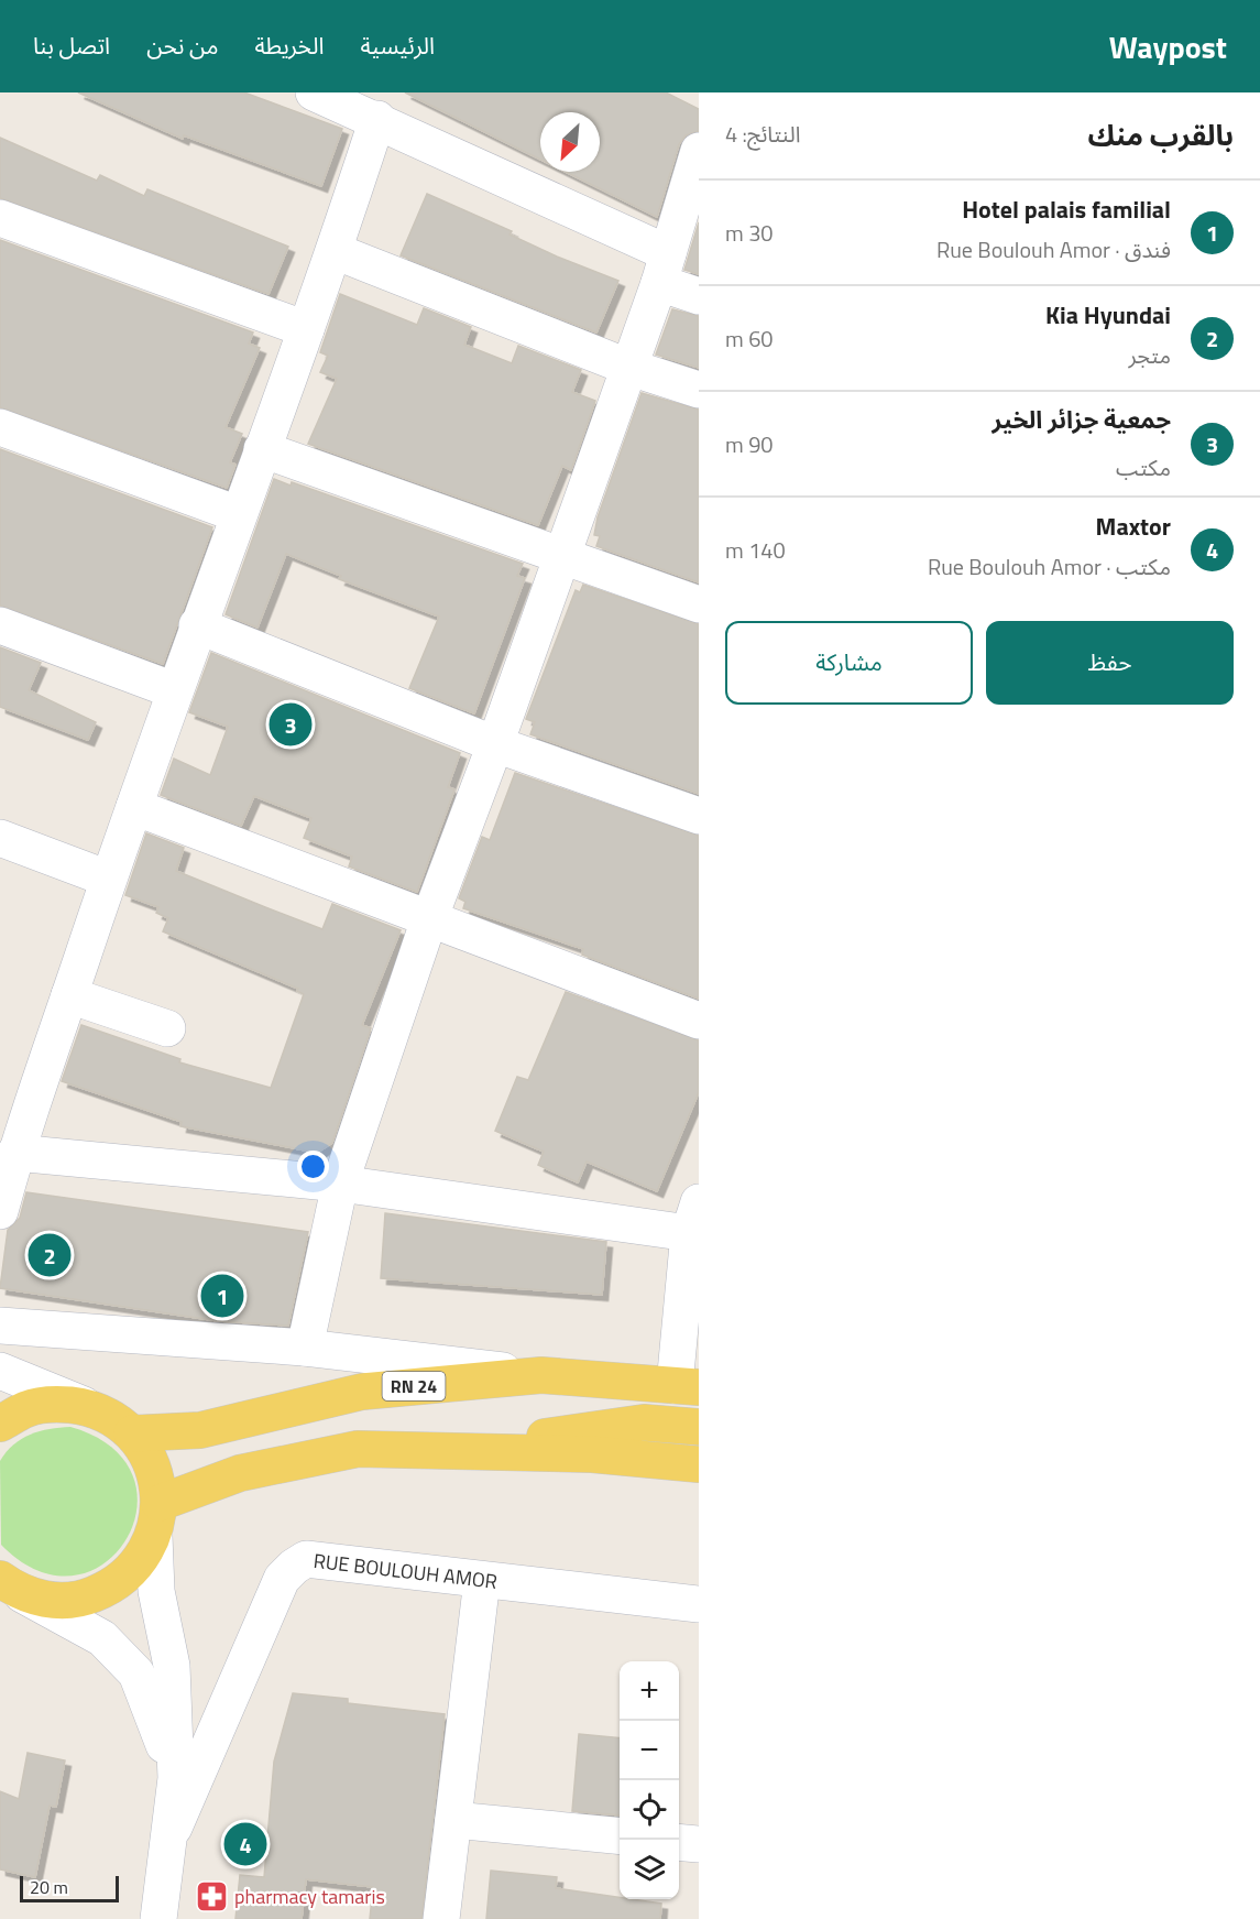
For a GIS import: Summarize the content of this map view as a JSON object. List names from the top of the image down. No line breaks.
{"streets":{"main road":["RN 24"],"street":["RUE BOULOUH AMOR"]},"places":{"pharmacy":["pharmacy tamaris"]},"scale_bar":"20 m","north":"bottom left","page":{"header":"Waypost","nav":["الرئيسية","الخريطة","من نحن","اتصل بنا"],"heading":["بالقرب منك","النتائج: 4"],"list":[{"mark":"1","name":"Hotel palais familial","note":"فندق · Rue Boulouh Amor","value":"30 m"},{"mark":"2","name":"Kia Hyundai","note":"متجر","value":"60 m"},{"mark":"3","name":"جمعية جزائر الخير","note":"مكتب","value":"90 m"},{"mark":"4","name":"Maxtor","note":"مكتب · Rue Boulouh Amor","value":"140 m"}],"buttons":["حفظ","مشاركة"],"pins":["3","2","1","4"],"map_buttons":["+","−"],"scale":"20 m"}}
